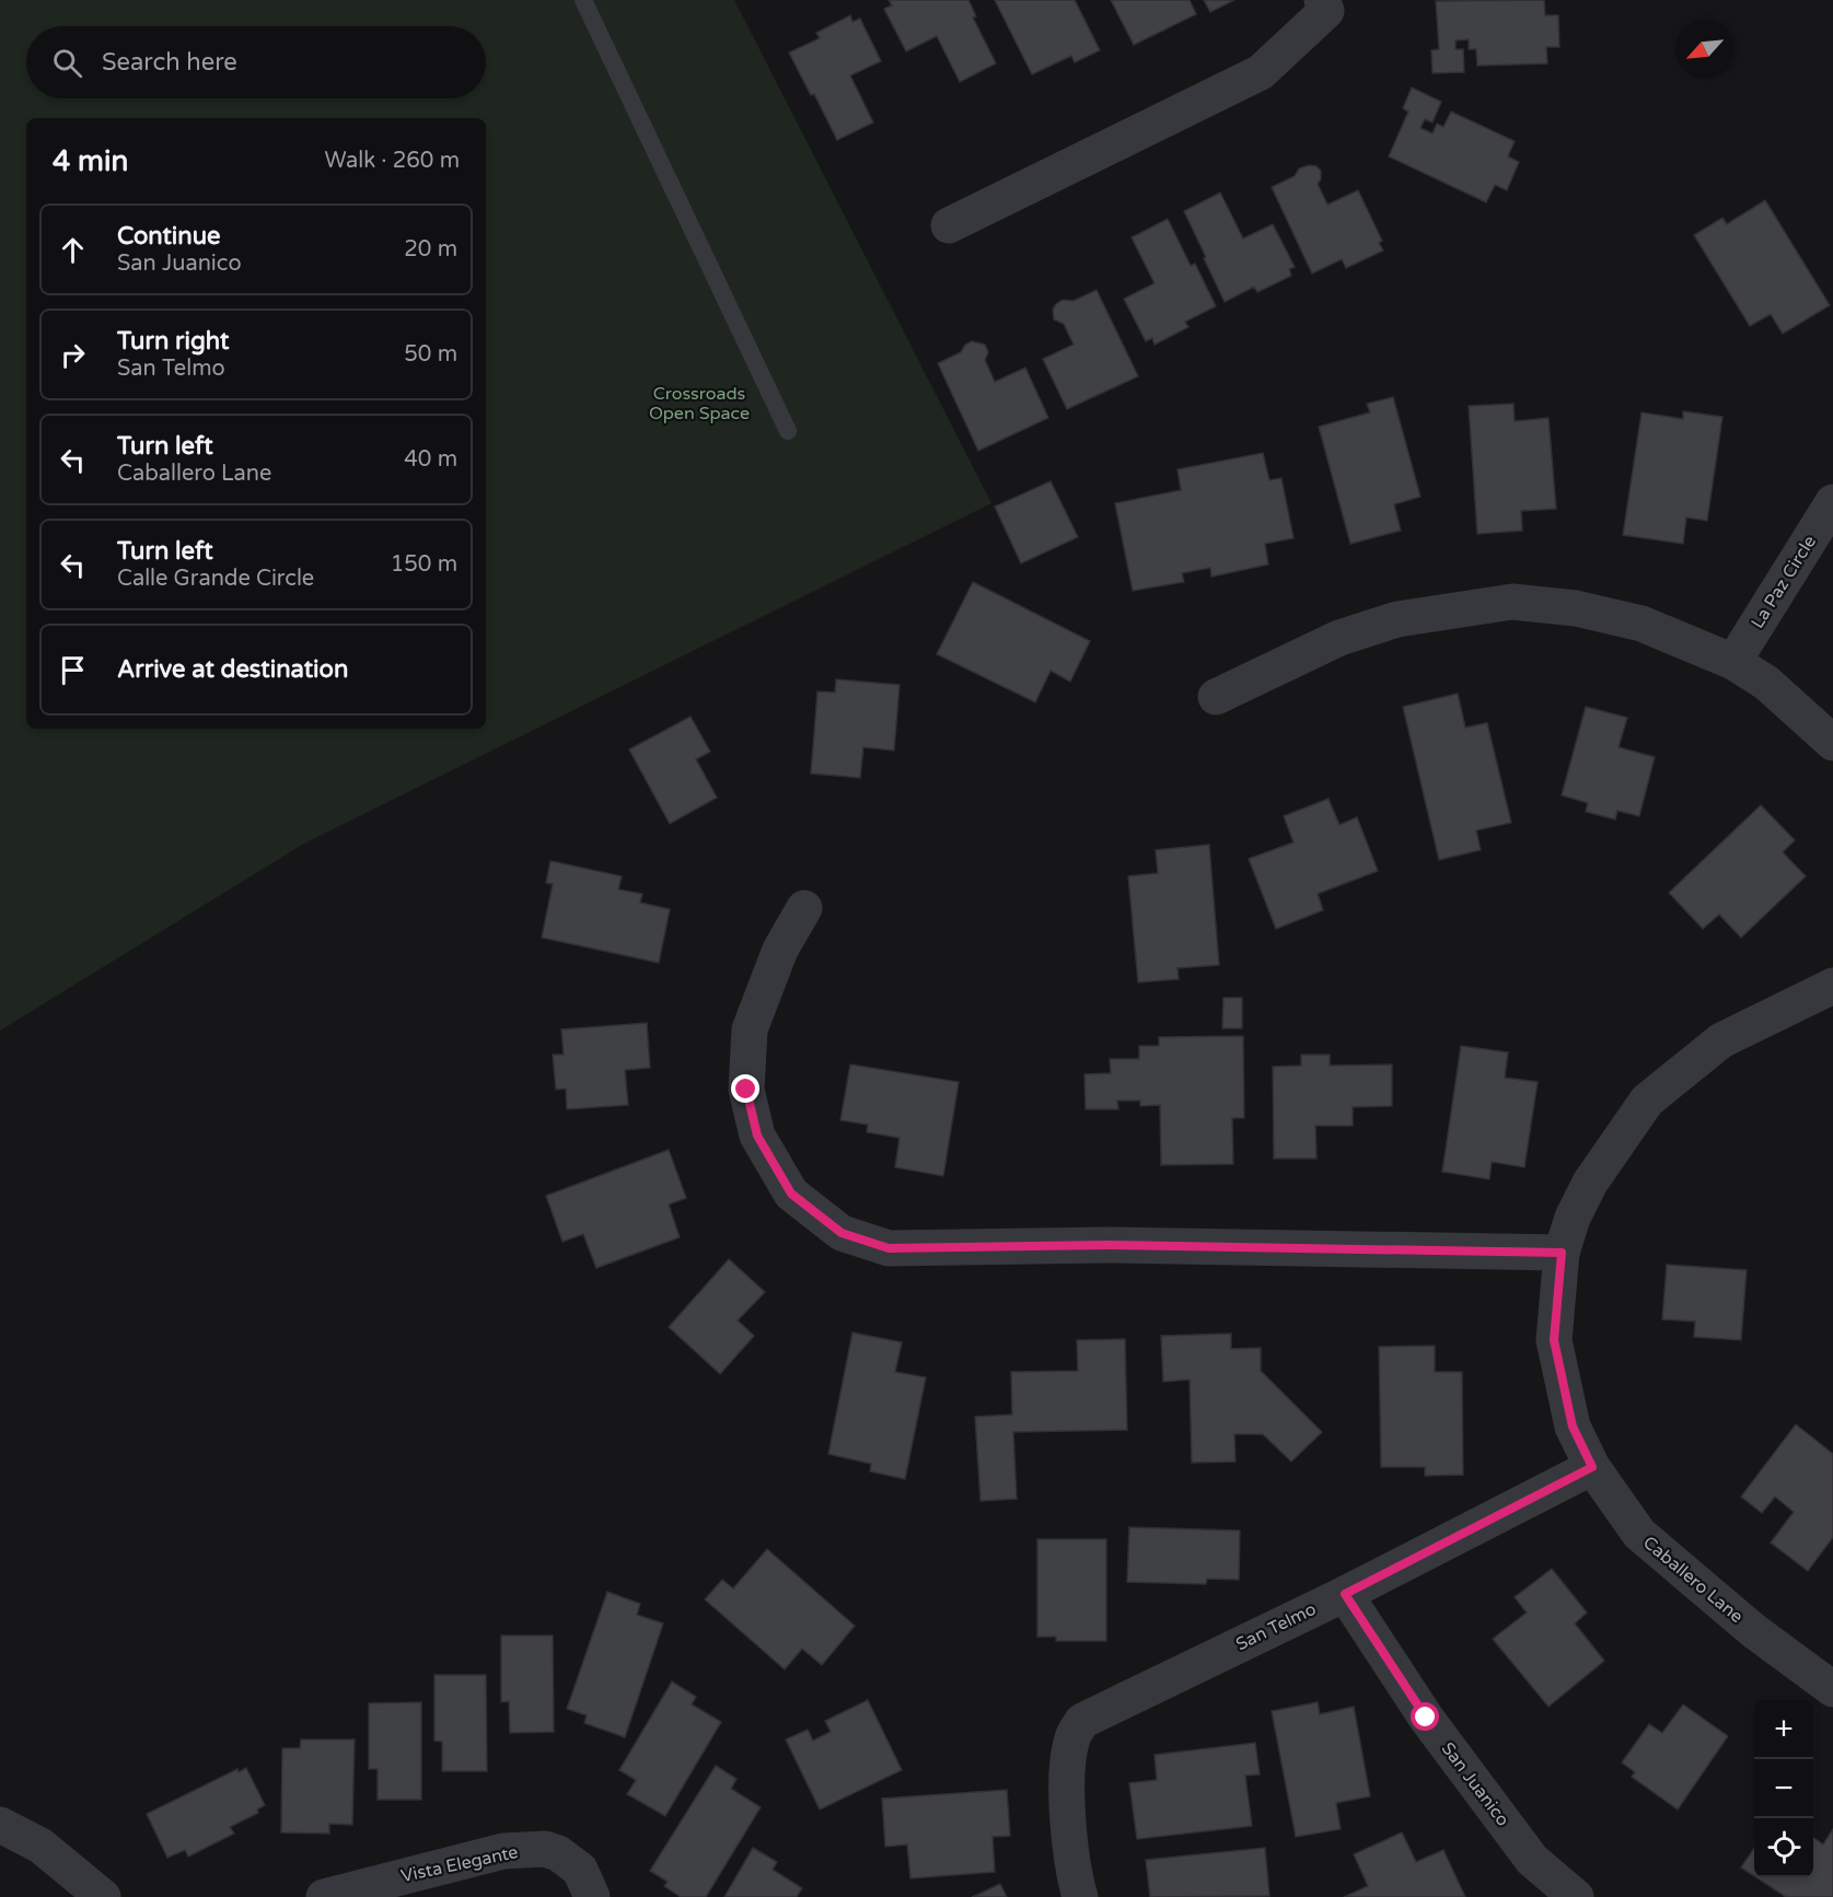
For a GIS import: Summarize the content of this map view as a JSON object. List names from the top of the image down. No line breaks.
{"streets":{"street":["La Paz Circle","Caballero Lane","San Telmo","San Juanico","Vista Elegante"]},"crossings":[["Caballero Lane","San Telmo"],["San Telmo","San Juanico"]],"parks":["Crossroads Open Space"],"north":"bottom left","page":{"search":"Search here","heading":["4 min","Walk · 260 m"],"list":[["Continue","San Juanico","20 m"],["Turn right","San Telmo","50 m"],["Turn left","Caballero Lane","40 m"],["Turn left","Calle Grande Circle","150 m"],"Arrive at destination"],"map_buttons":["+","−"]}}
